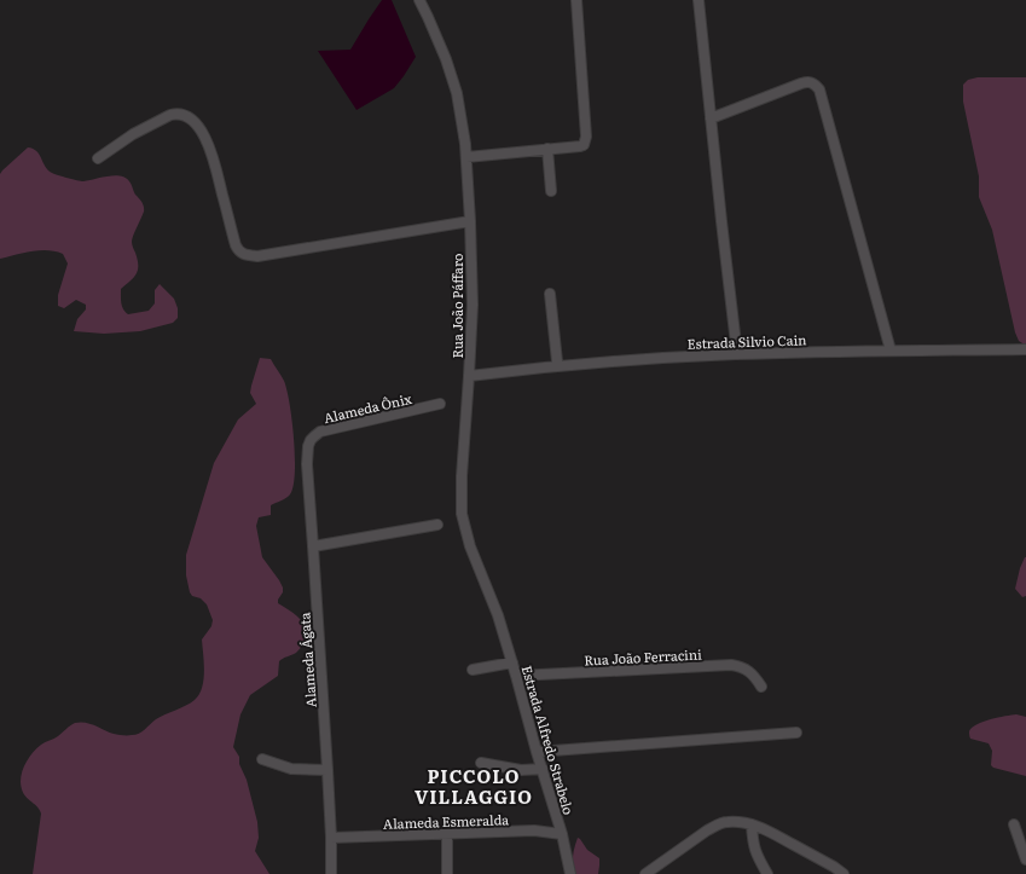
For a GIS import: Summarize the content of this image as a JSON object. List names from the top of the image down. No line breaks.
{"streets":{"street":["Rua João Páffaro","Estrada Silvio Cain","Alameda Ônix","Rua João Ferracini","Alameda Ágata","Estrada Alfredo Strabelo","Alameda Esmeralda"]},"crossings":[["Rua João Páffaro","Estrada Silvio Cain"],["Rua João Páffaro","Estrada Alfredo Strabelo"],["Alameda Ônix","Alameda Ágata"],["Rua João Ferracini","Estrada Alfredo Strabelo"],["Alameda Ágata","Alameda Esmeralda"],["Estrada Alfredo Strabelo","Alameda Esmeralda"]],"districts":["PICCOLO VILLAGGIO"]}
